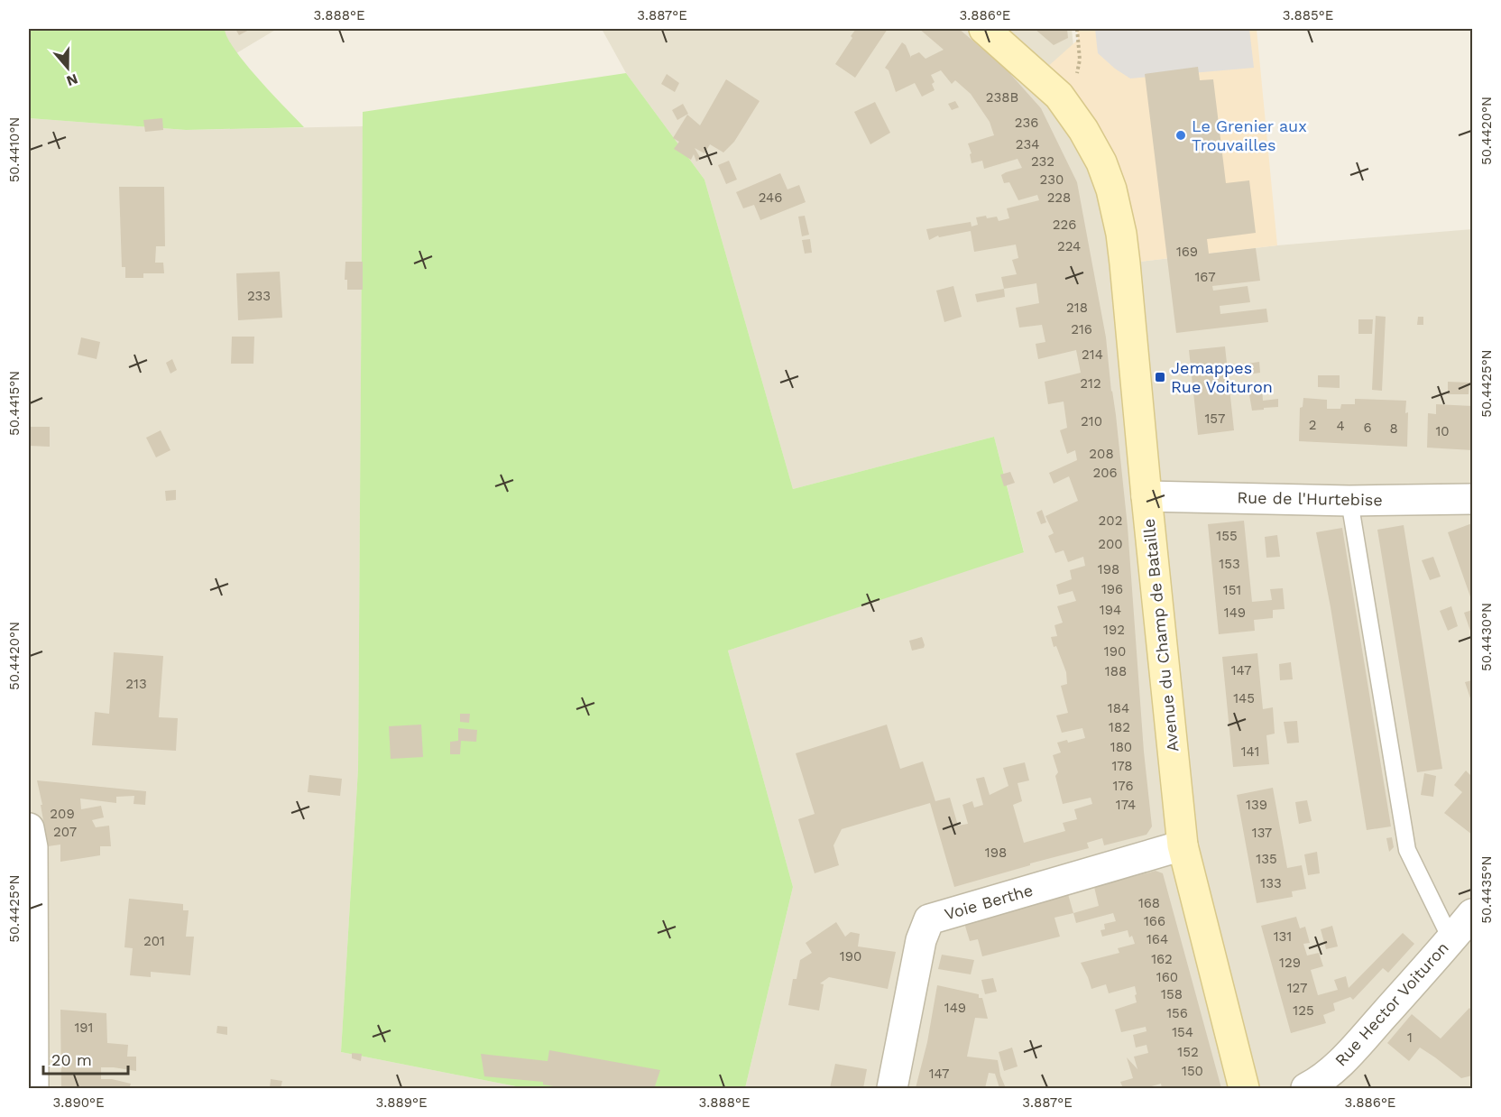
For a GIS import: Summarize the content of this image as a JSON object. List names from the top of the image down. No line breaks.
{"streets":{"street":["Rue de l'Hurtebise","Avenue du Champ de Bataille","Voie Berthe","Rue Hector Voituron"]},"crossings":[["Rue de l'Hurtebise","Avenue du Champ de Bataille"],["Avenue du Champ de Bataille","Voie Berthe"]],"places":{"other":["Le Grenier aux Trouvailles"],"transit":["Jemappes Rue Voituron"]},"house_numbers":["238B","236","234","232","230","246","228","226","224","169","167","233","218","216","214","212","157","210","2","4","6","8","10","208","206","202","155","200","153","198","196","151","194","149","192","190","147","188","213","145","184","182","180","141","178","176","174","139","209","207","137","198","135","133","168","166","131","164","201","190","162","129","160","127","158","149","125","156","191","154","1","152","150","147"],"scale_bar":"20 m","north":"bottom","coordinates":["3.888°E","3.887°E","3.886°E","3.885°E","50.4420°N","50.4410°N","50.4425°N","50.4415°N","50.4430°N","50.4435°N","3.890°E","3.889°E"]}
